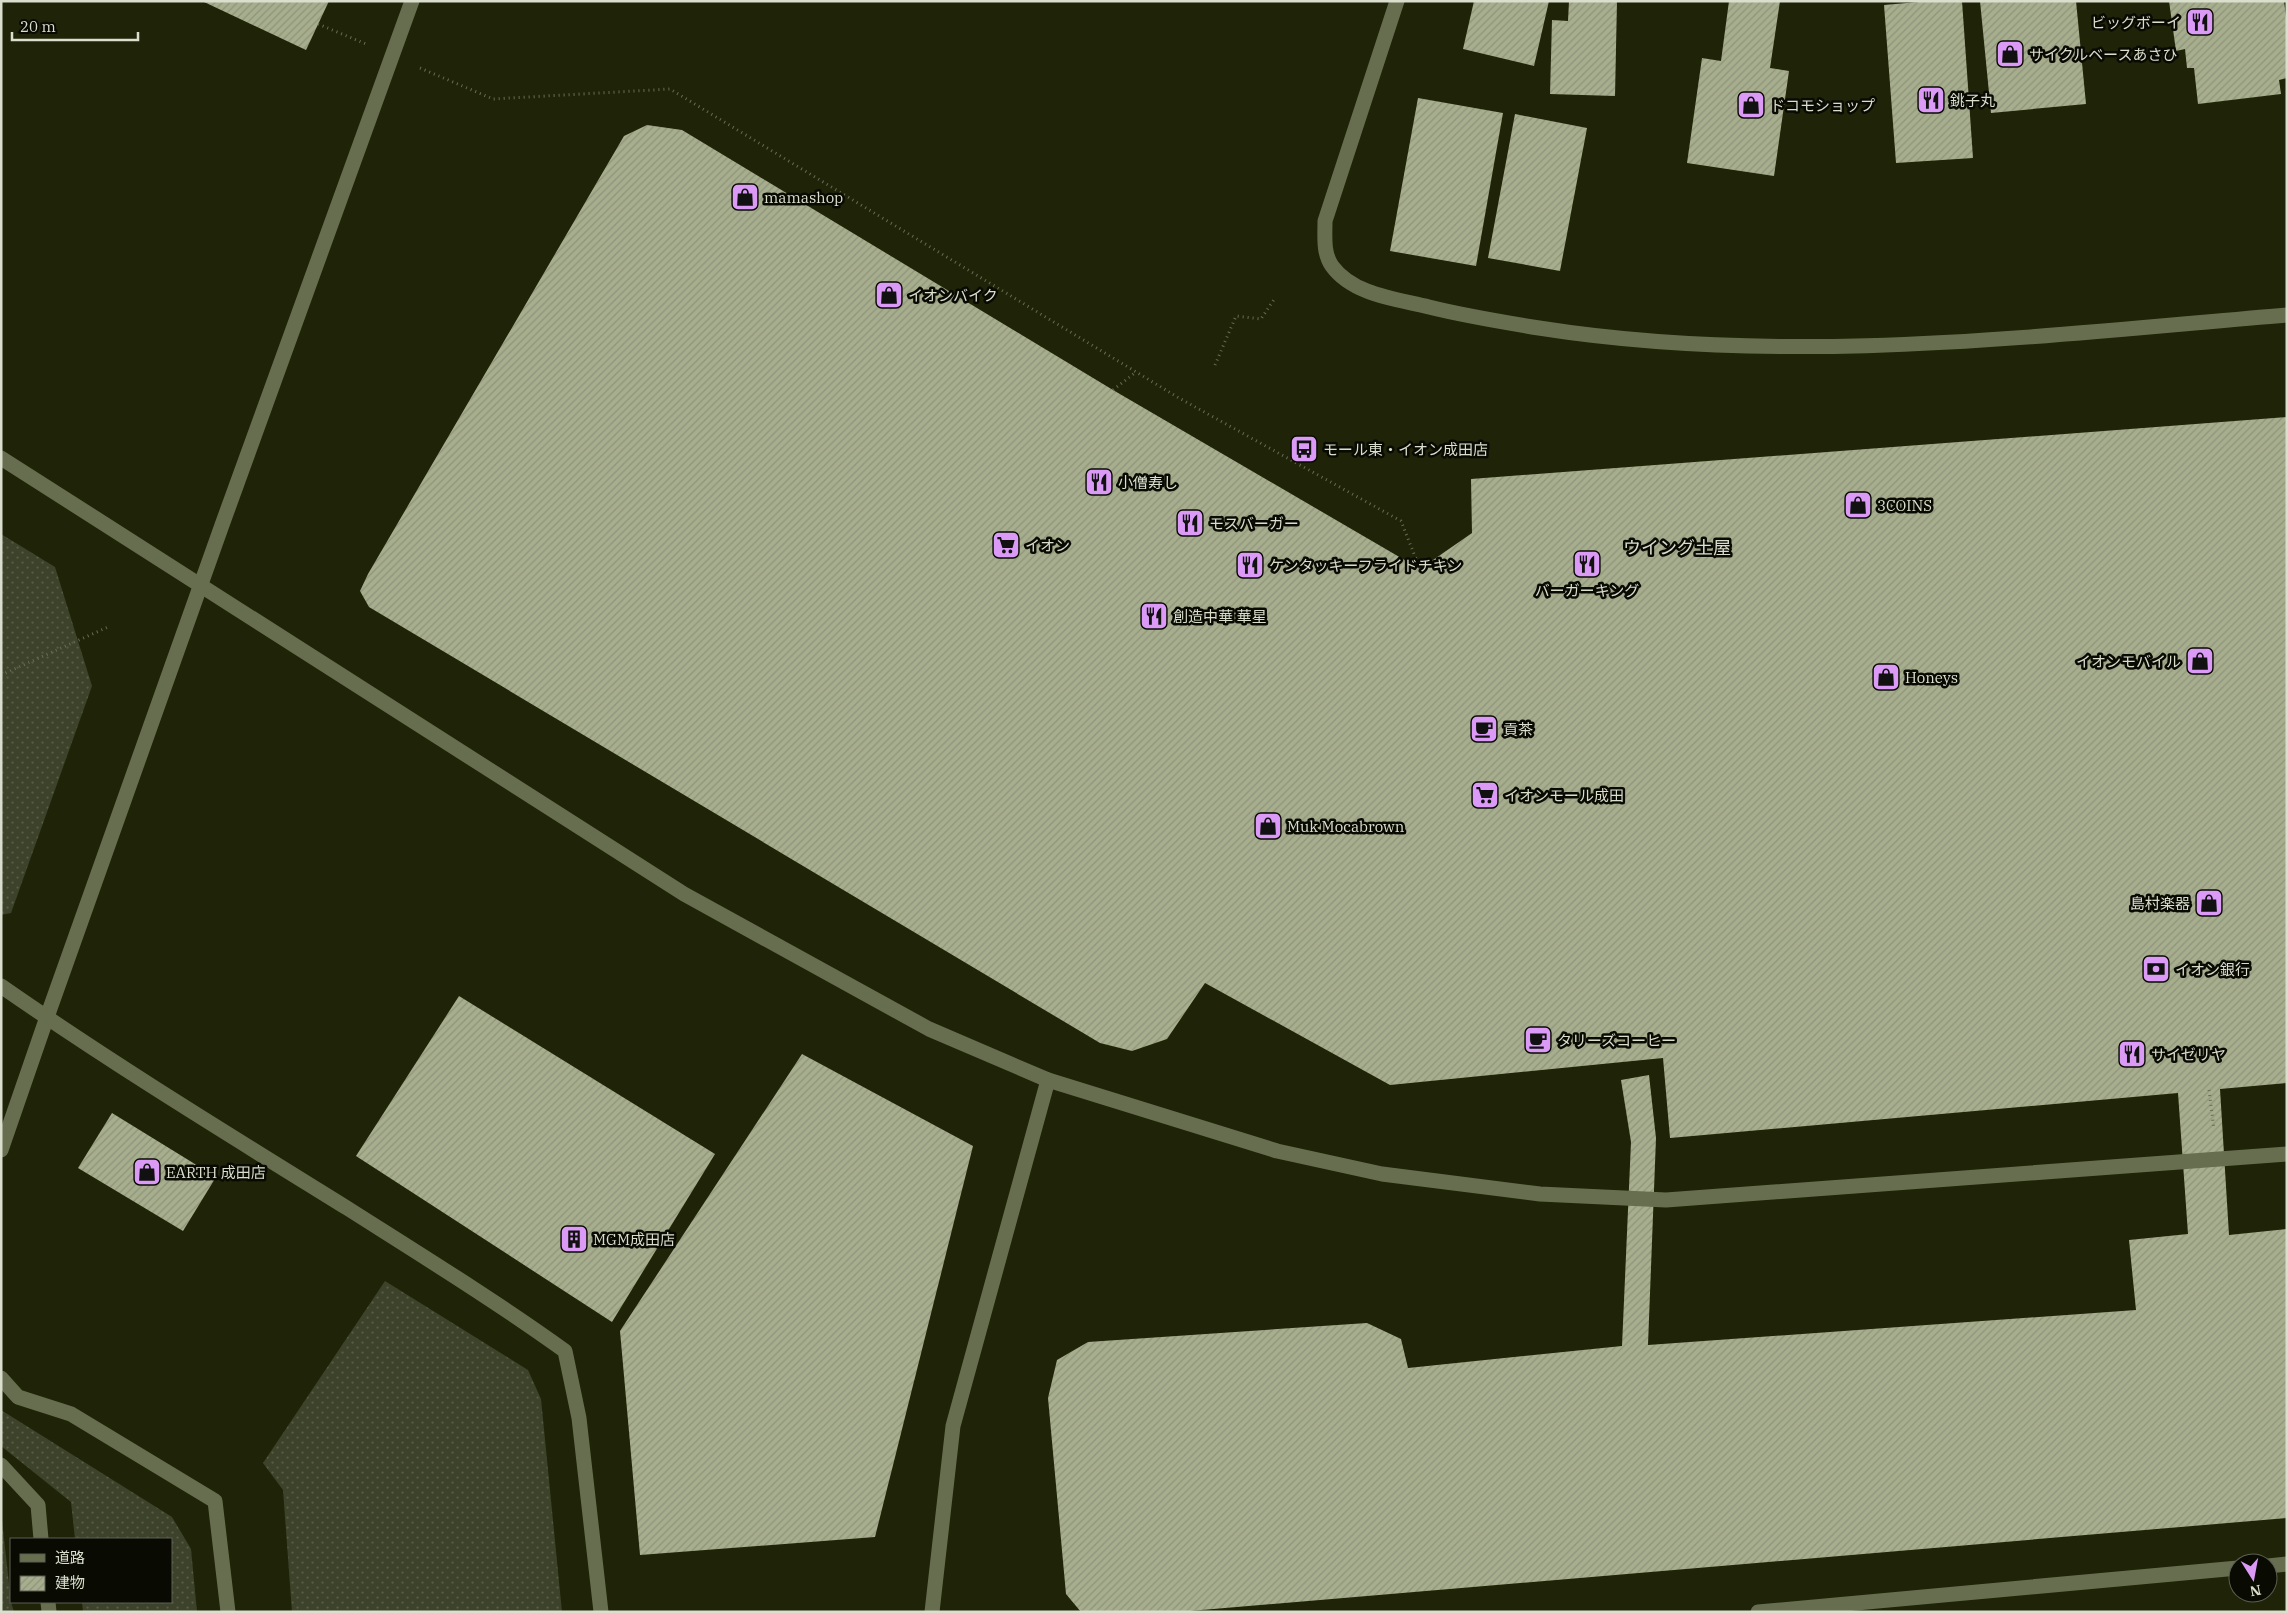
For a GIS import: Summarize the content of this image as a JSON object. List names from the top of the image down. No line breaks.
{"districts":["ウイング土屋"],"places":{"restaurant":["ビッグボーイ","銚子丸","小僧寿し","モスバーガー","バーガーキング","ケンタッキーフライドチキン","創造中華 華星","サイゼリヤ"],"shop":["サイクルベースあさひ","ドコモショップ","mamashop","イオンバイク","3COINS","イオンモバイル","Honeys","Muk Mocabrown","島村楽器","EARTH 成田店"],"bus stop":["モール東・イオン成田店"],"supermarket":["イオン","イオンモール成田"],"cafe":["貢茶","タリーズコーヒー"],"bank":["イオン銀行"],"building":["MGM成田店"]},"legend":["道路","建物"],"scale_bar":"20 m","north":"bottom"}
